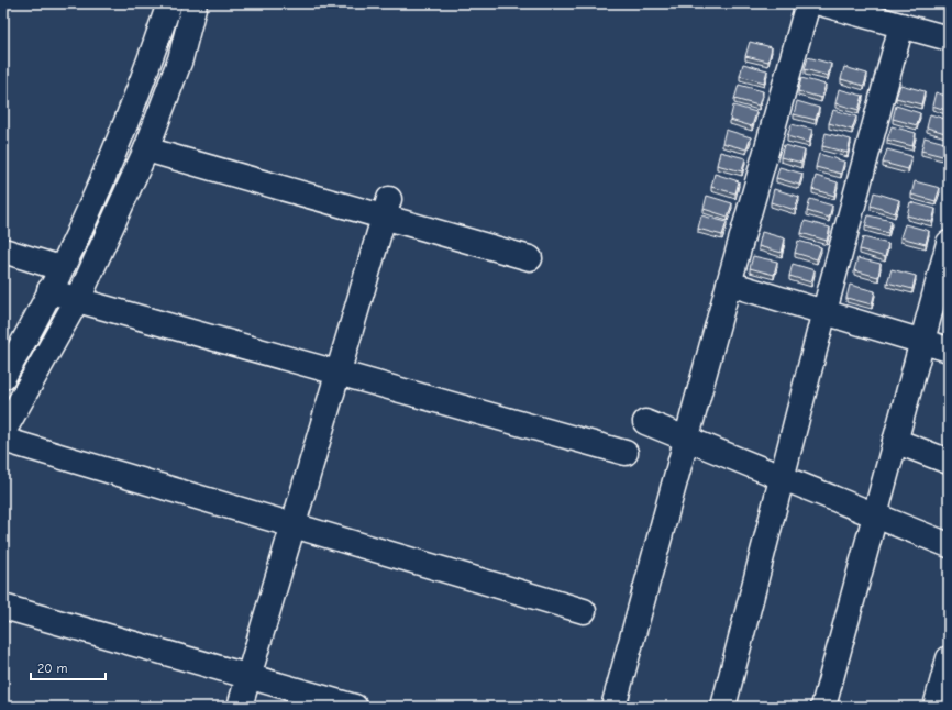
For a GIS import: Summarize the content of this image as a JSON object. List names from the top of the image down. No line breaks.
{"scale_bar":"20 m"}
